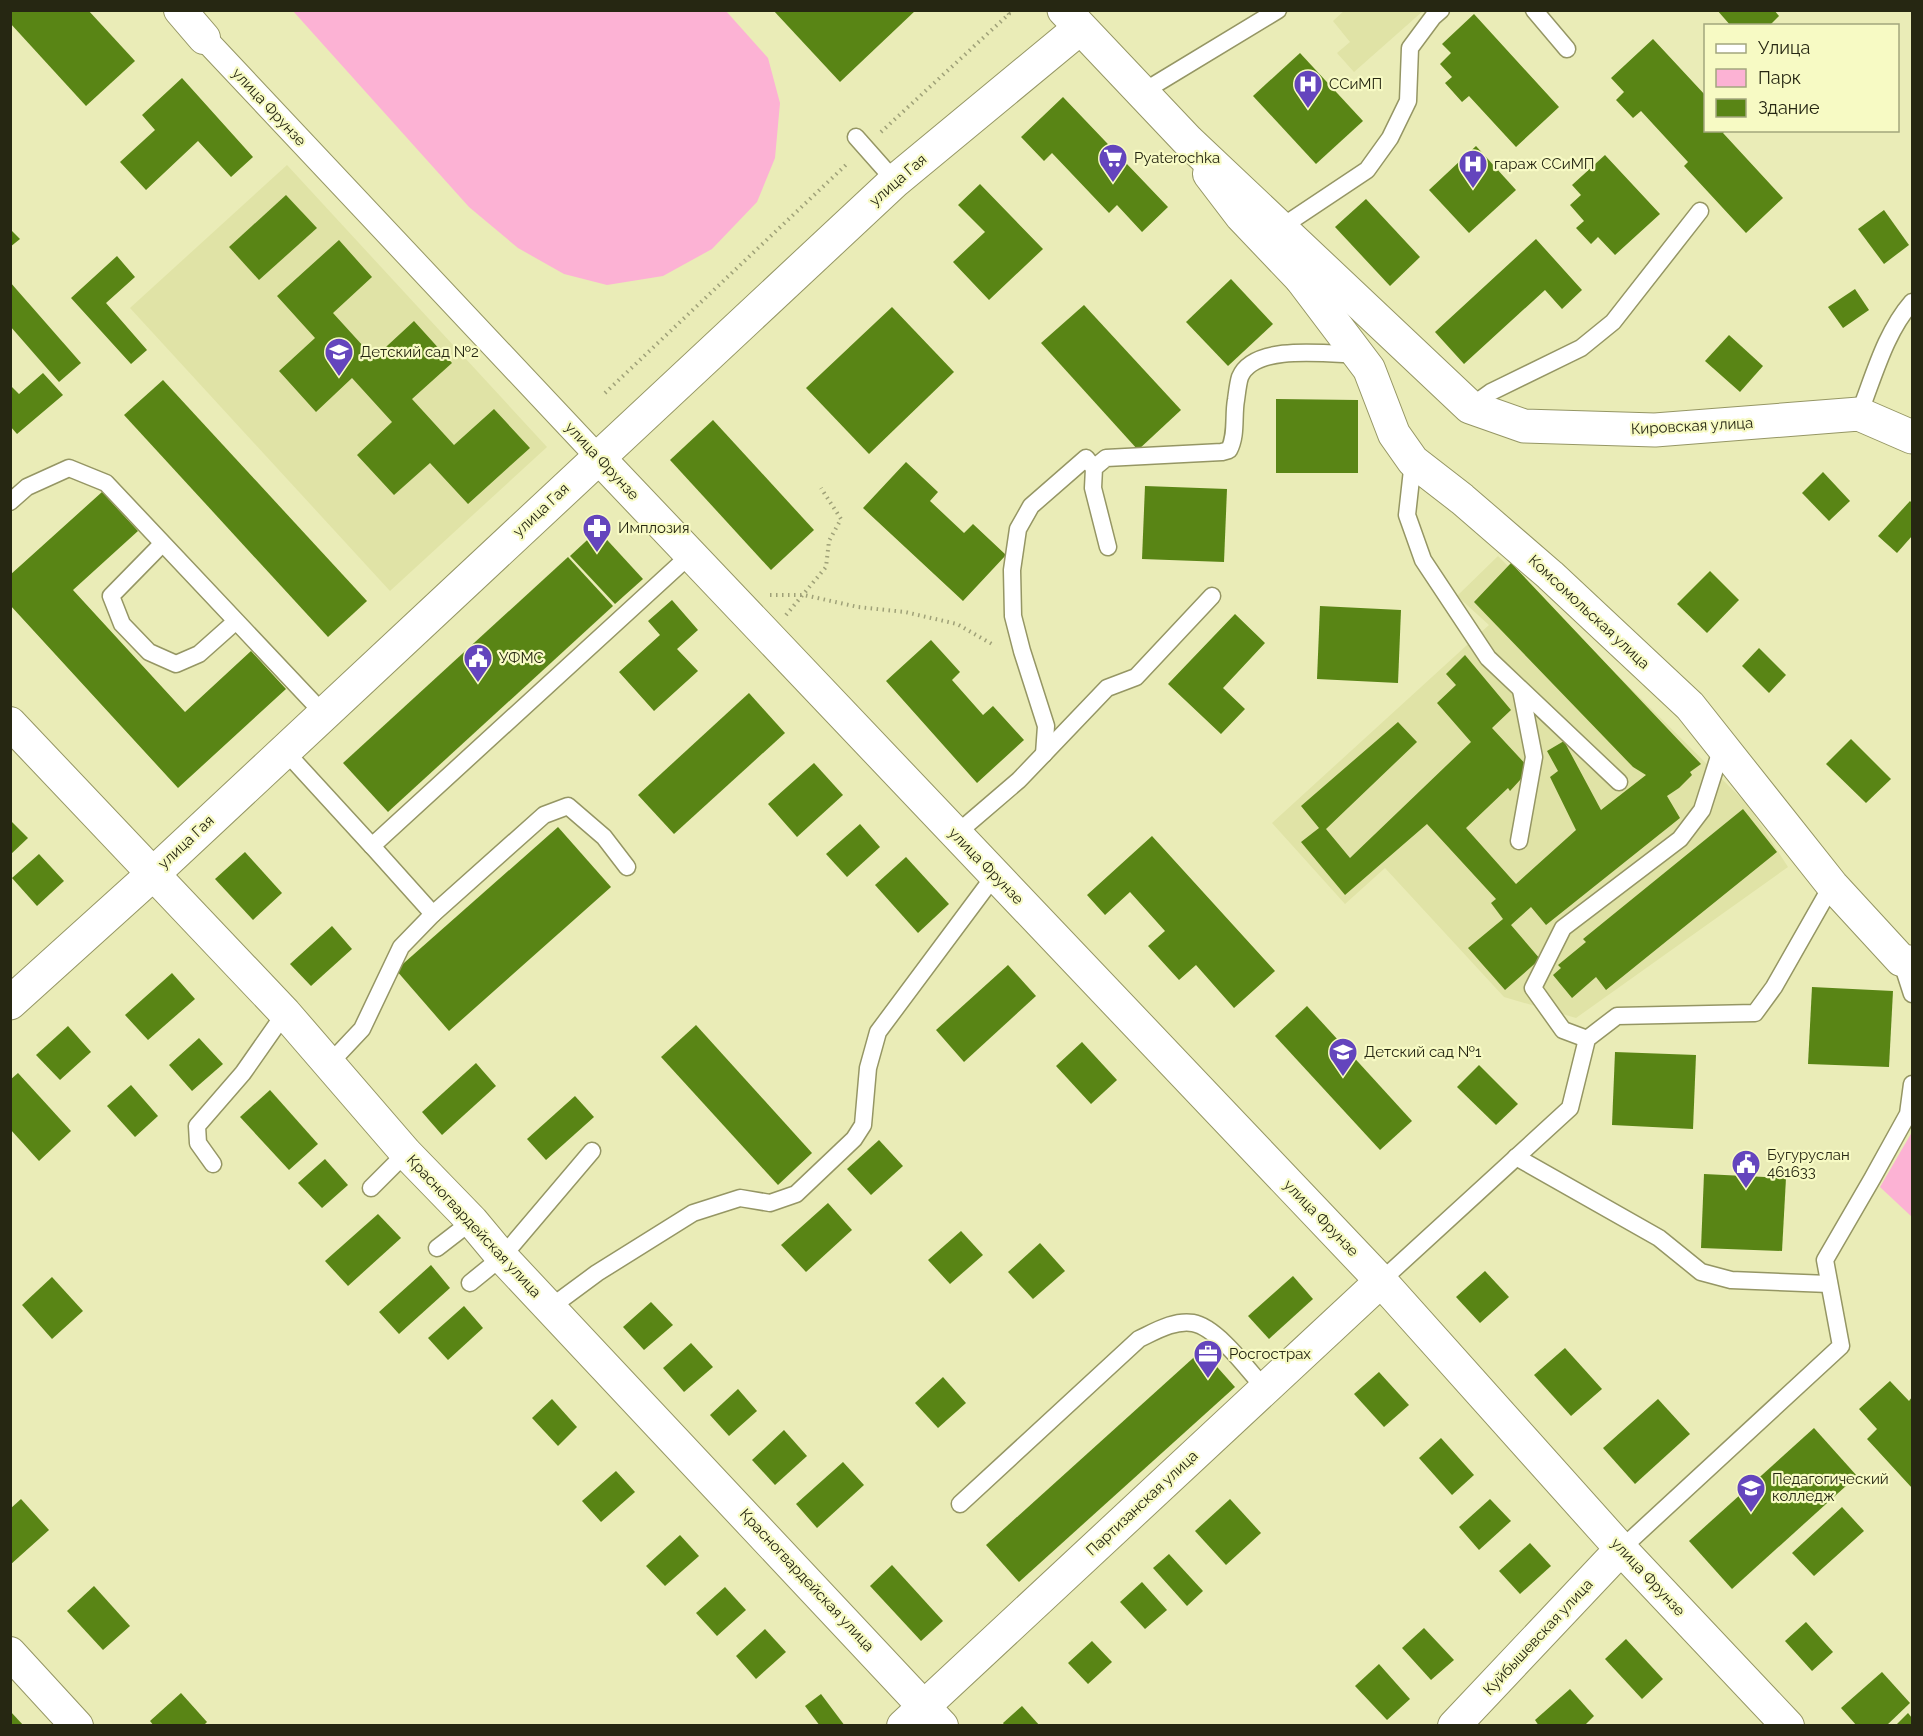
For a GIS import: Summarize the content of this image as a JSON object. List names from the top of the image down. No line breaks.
{"streets":{"street":["улица Фрунзе","улица Гая","Кировская улица","Комсомольская улица","Красногвардейская улица","Партизанская улица","Куйбышевская улица"]},"crossings":[["улица Фрунзе","улица Гая"],["улица Фрунзе","Партизанская улица"],["улица Фрунзе","Куйбышевская улица"],["улица Гая","Красногвардейская улица"],["Красногвардейская улица","Партизанская улица"]],"places":{"hospital":["ССиМП","гараж ССиМП"],"supermarket":["Pyaterochka"],"school or university":["Детский сад №2","Детский сад №1","Педагогический колледж"],"pharmacy":["Имплозия"],"public building":["УФМС","Бугуруслан 461633"],"office":["Росгострах"]},"legend":["Улица","Парк","Здание"]}
